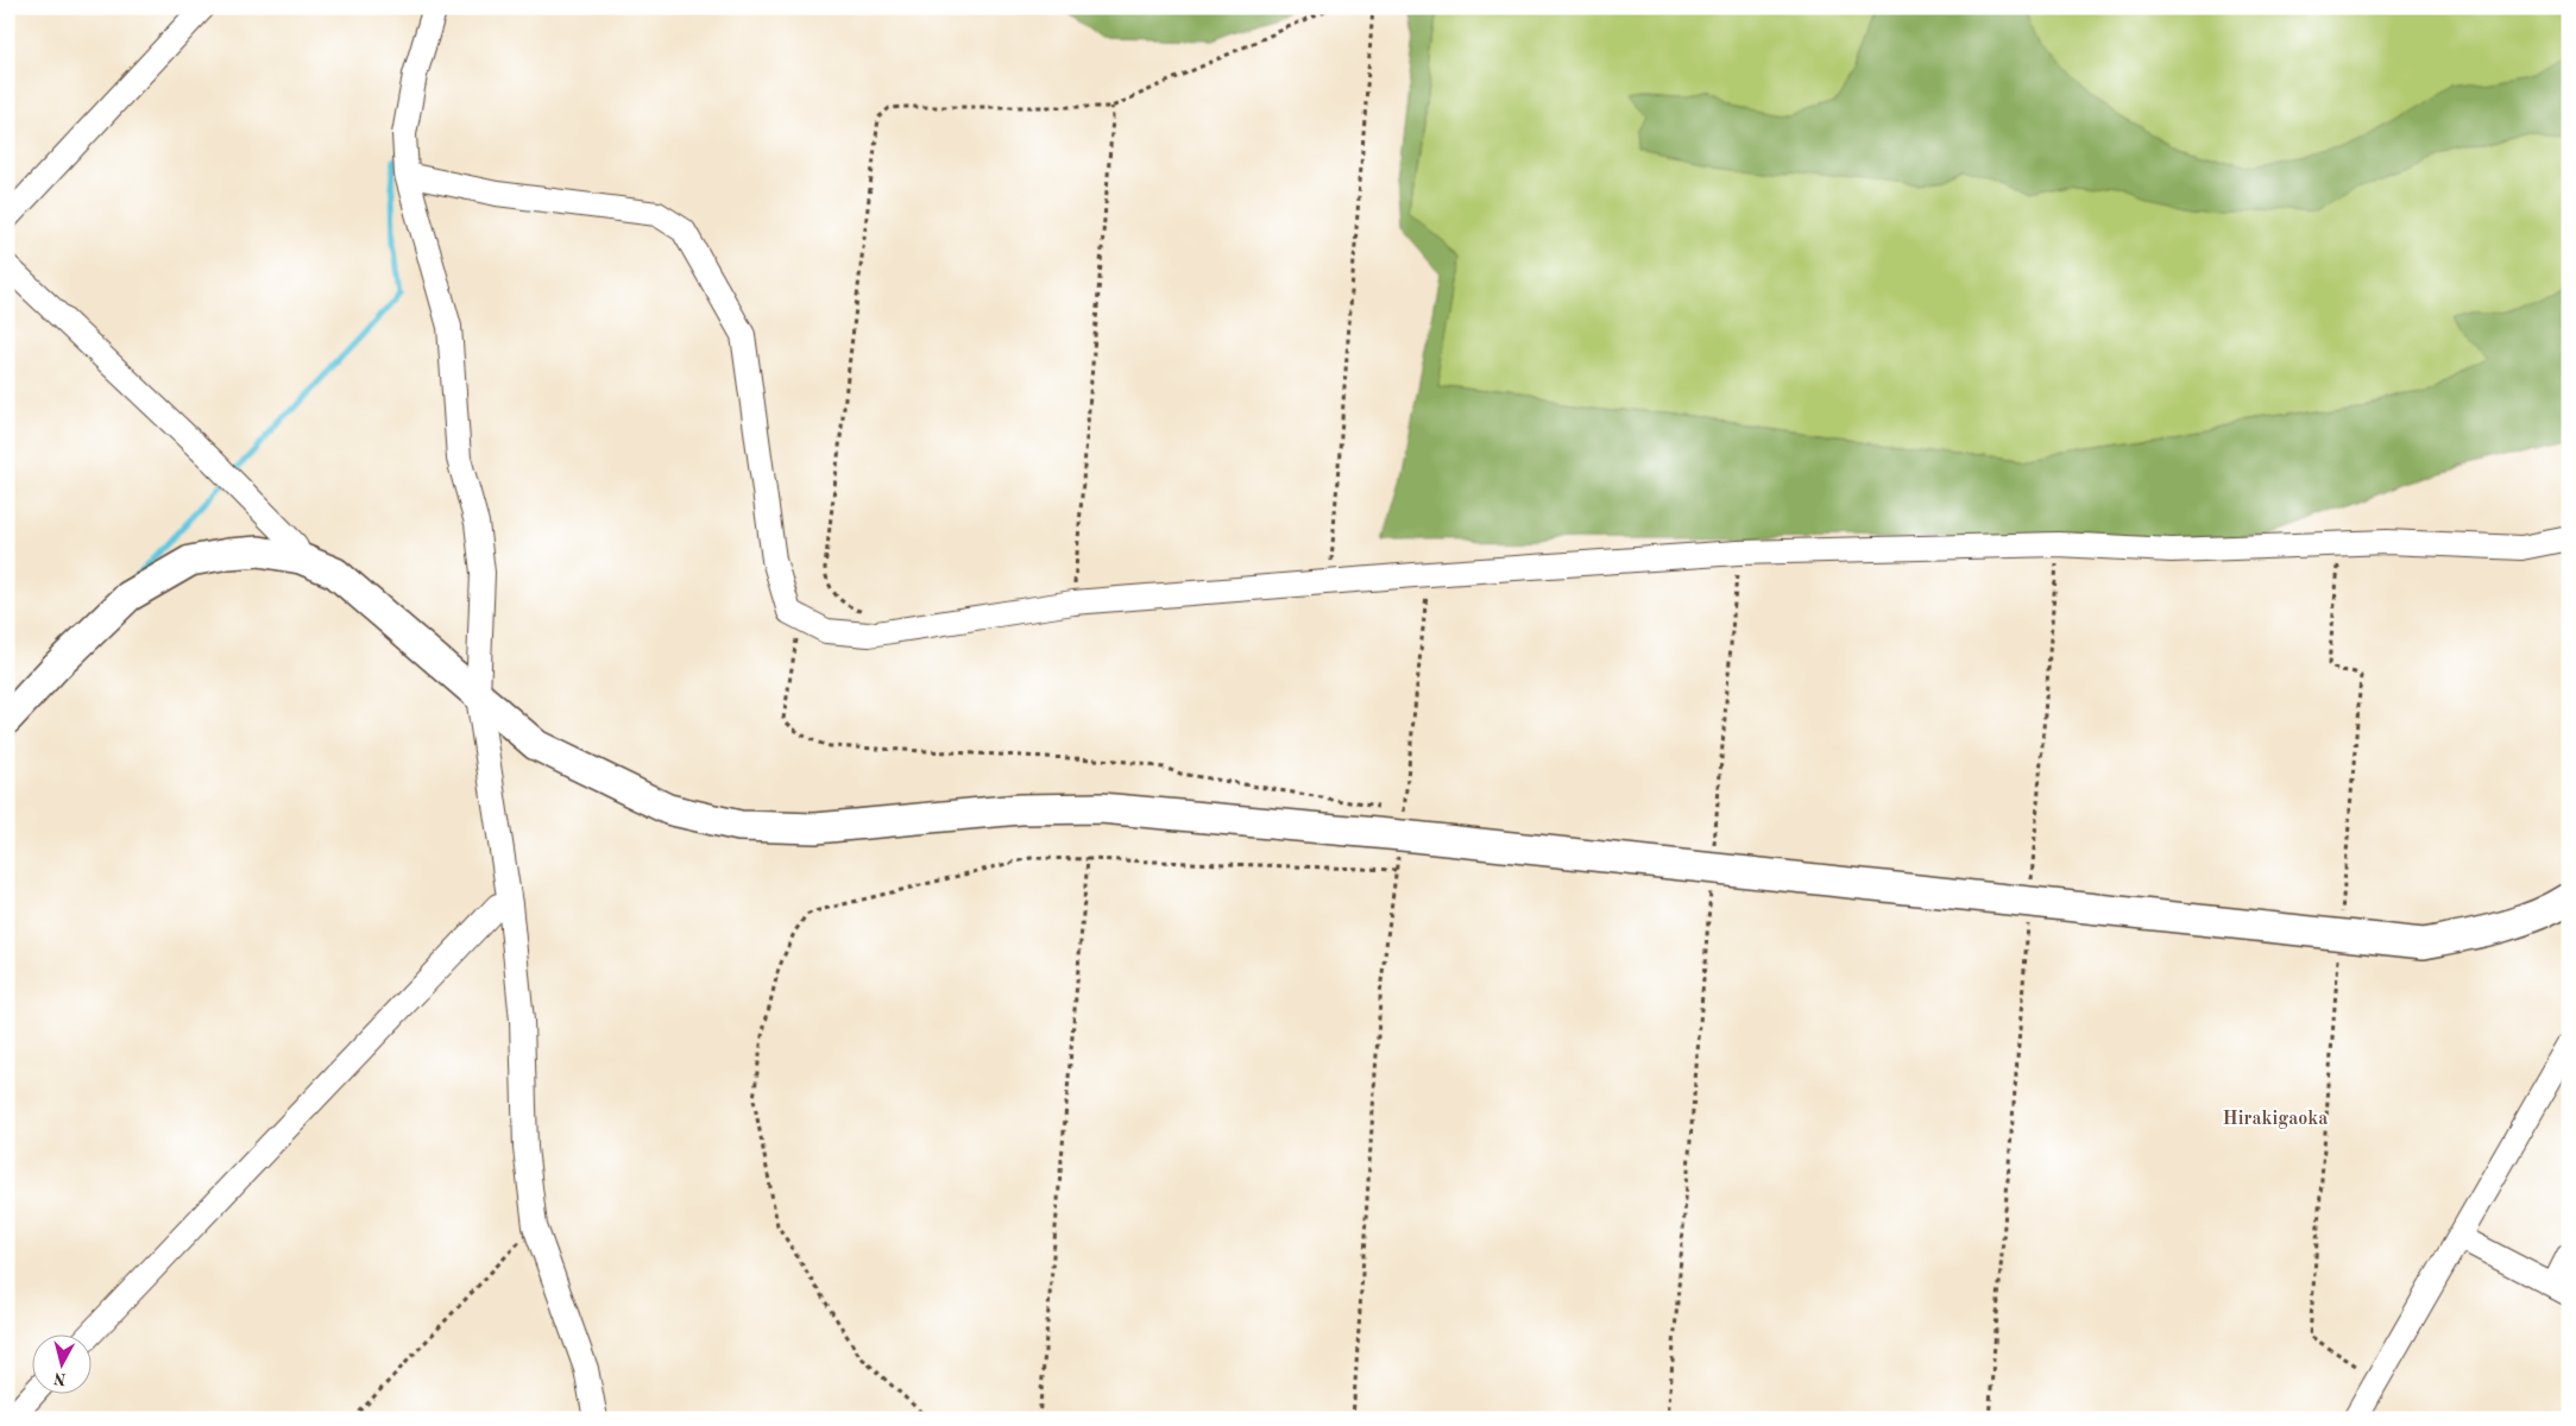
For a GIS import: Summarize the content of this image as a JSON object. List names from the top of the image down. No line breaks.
{"districts":["Hirakigaoka"],"north":"bottom"}
